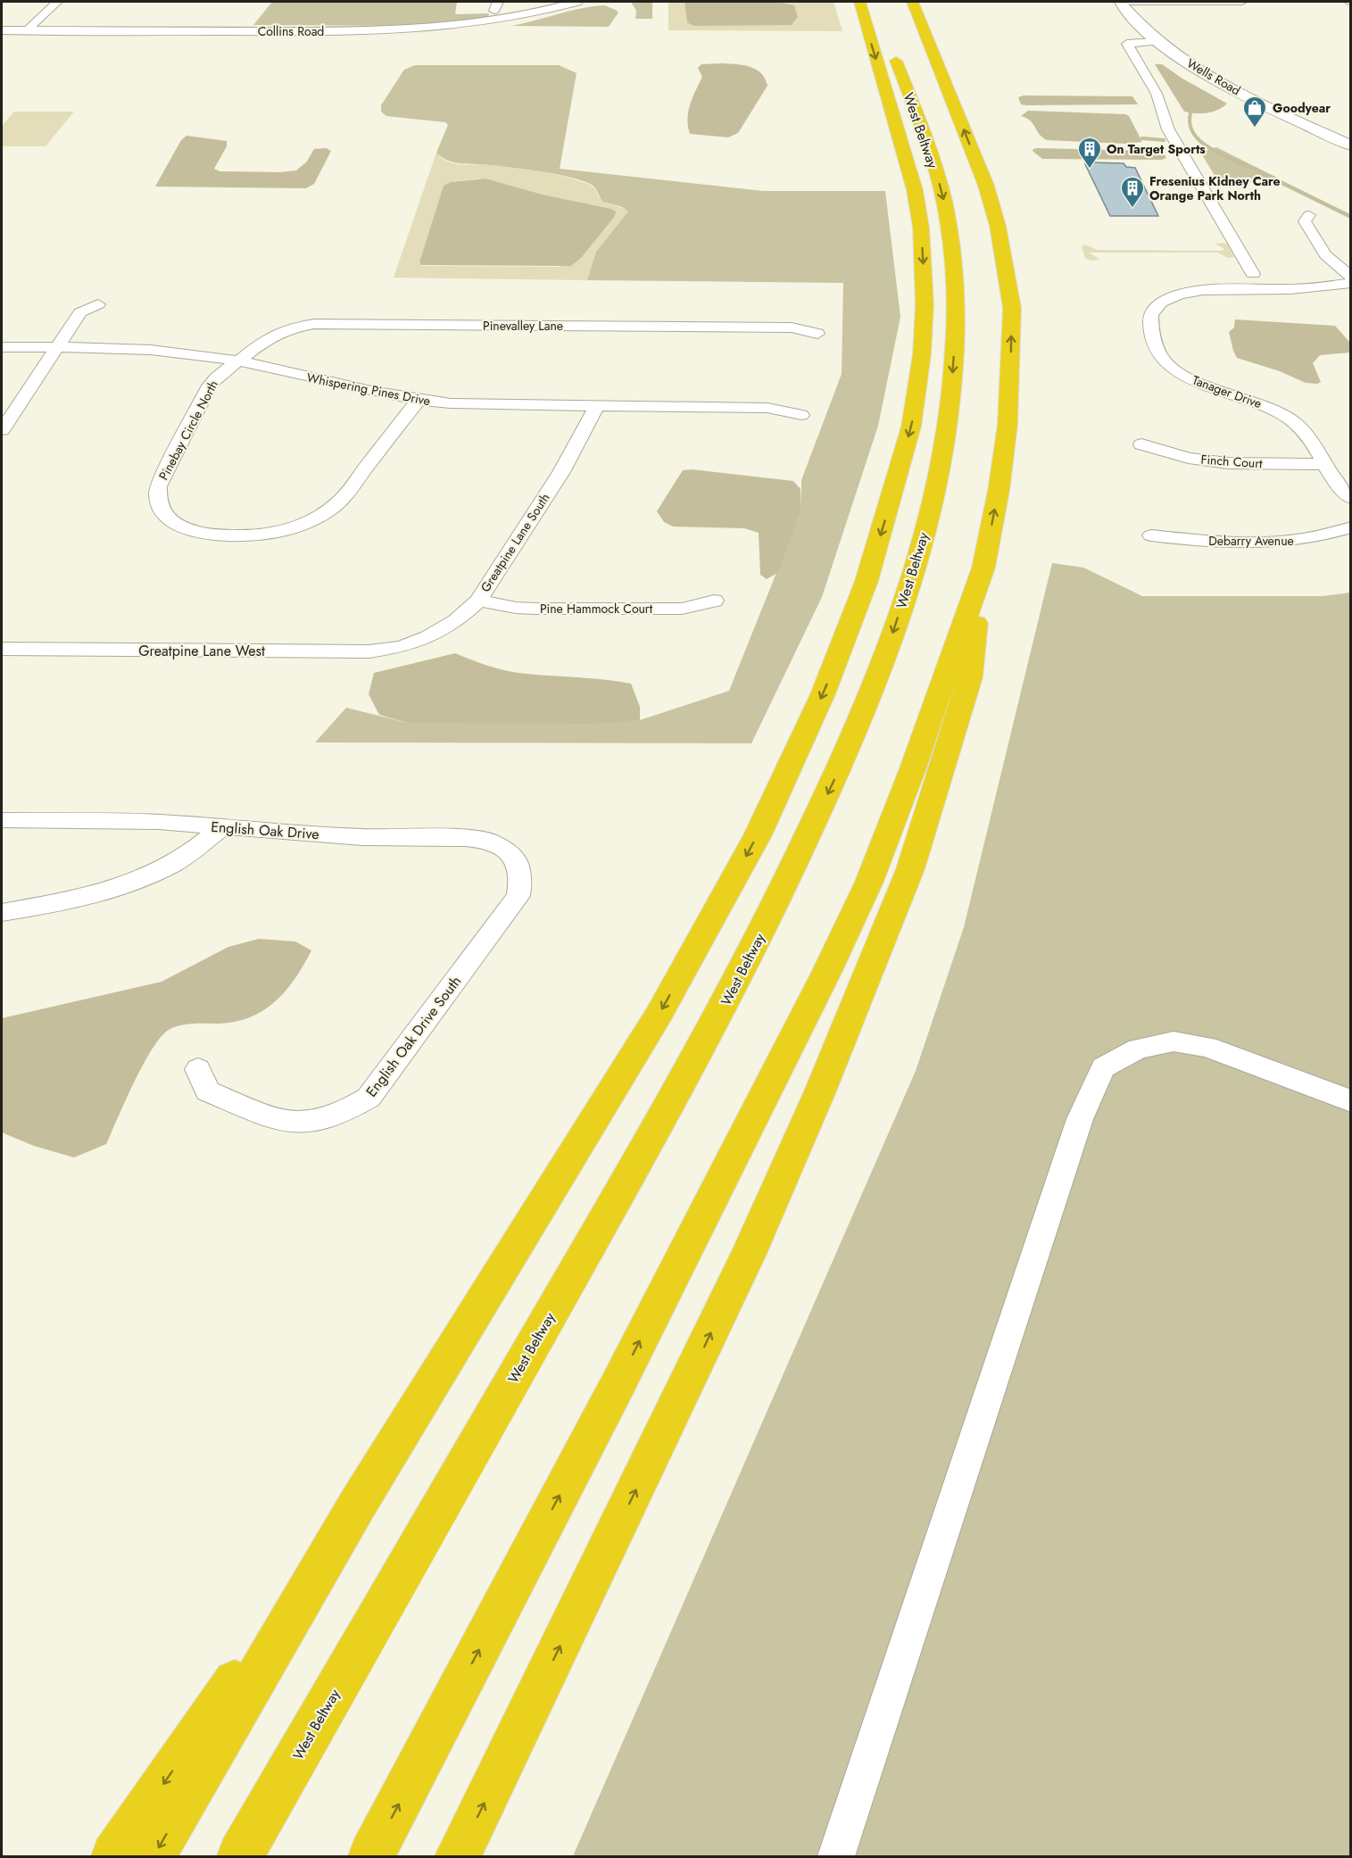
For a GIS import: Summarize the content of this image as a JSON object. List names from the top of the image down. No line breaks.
{"streets":{"highway":["West Beltway"],"main road":["Collins Road","Wells Road"],"street":["Pinevalley Lane","Whispering Pines Drive","Tanager Drive","Pinebay Circle North","Finch Court","Debarry Avenue","Greatpine Lane South","Pine Hammock Court","Greatpine Lane West","English Oak Drive","English Oak Drive South"]},"crossings":[["Pinevalley Lane","Whispering Pines Drive"],["Pinevalley Lane","Pinebay Circle North"],["Whispering Pines Drive","Pinebay Circle North"],["Whispering Pines Drive","Greatpine Lane South"],["Tanager Drive","Finch Court"],["Greatpine Lane South","Pine Hammock Court"],["Greatpine Lane South","Greatpine Lane West"],["English Oak Drive","English Oak Drive South"]],"places":{"shop":["Goodyear"],"building":["On Target Sports","Fresenius Kidney Care Orange Park North"]}}
